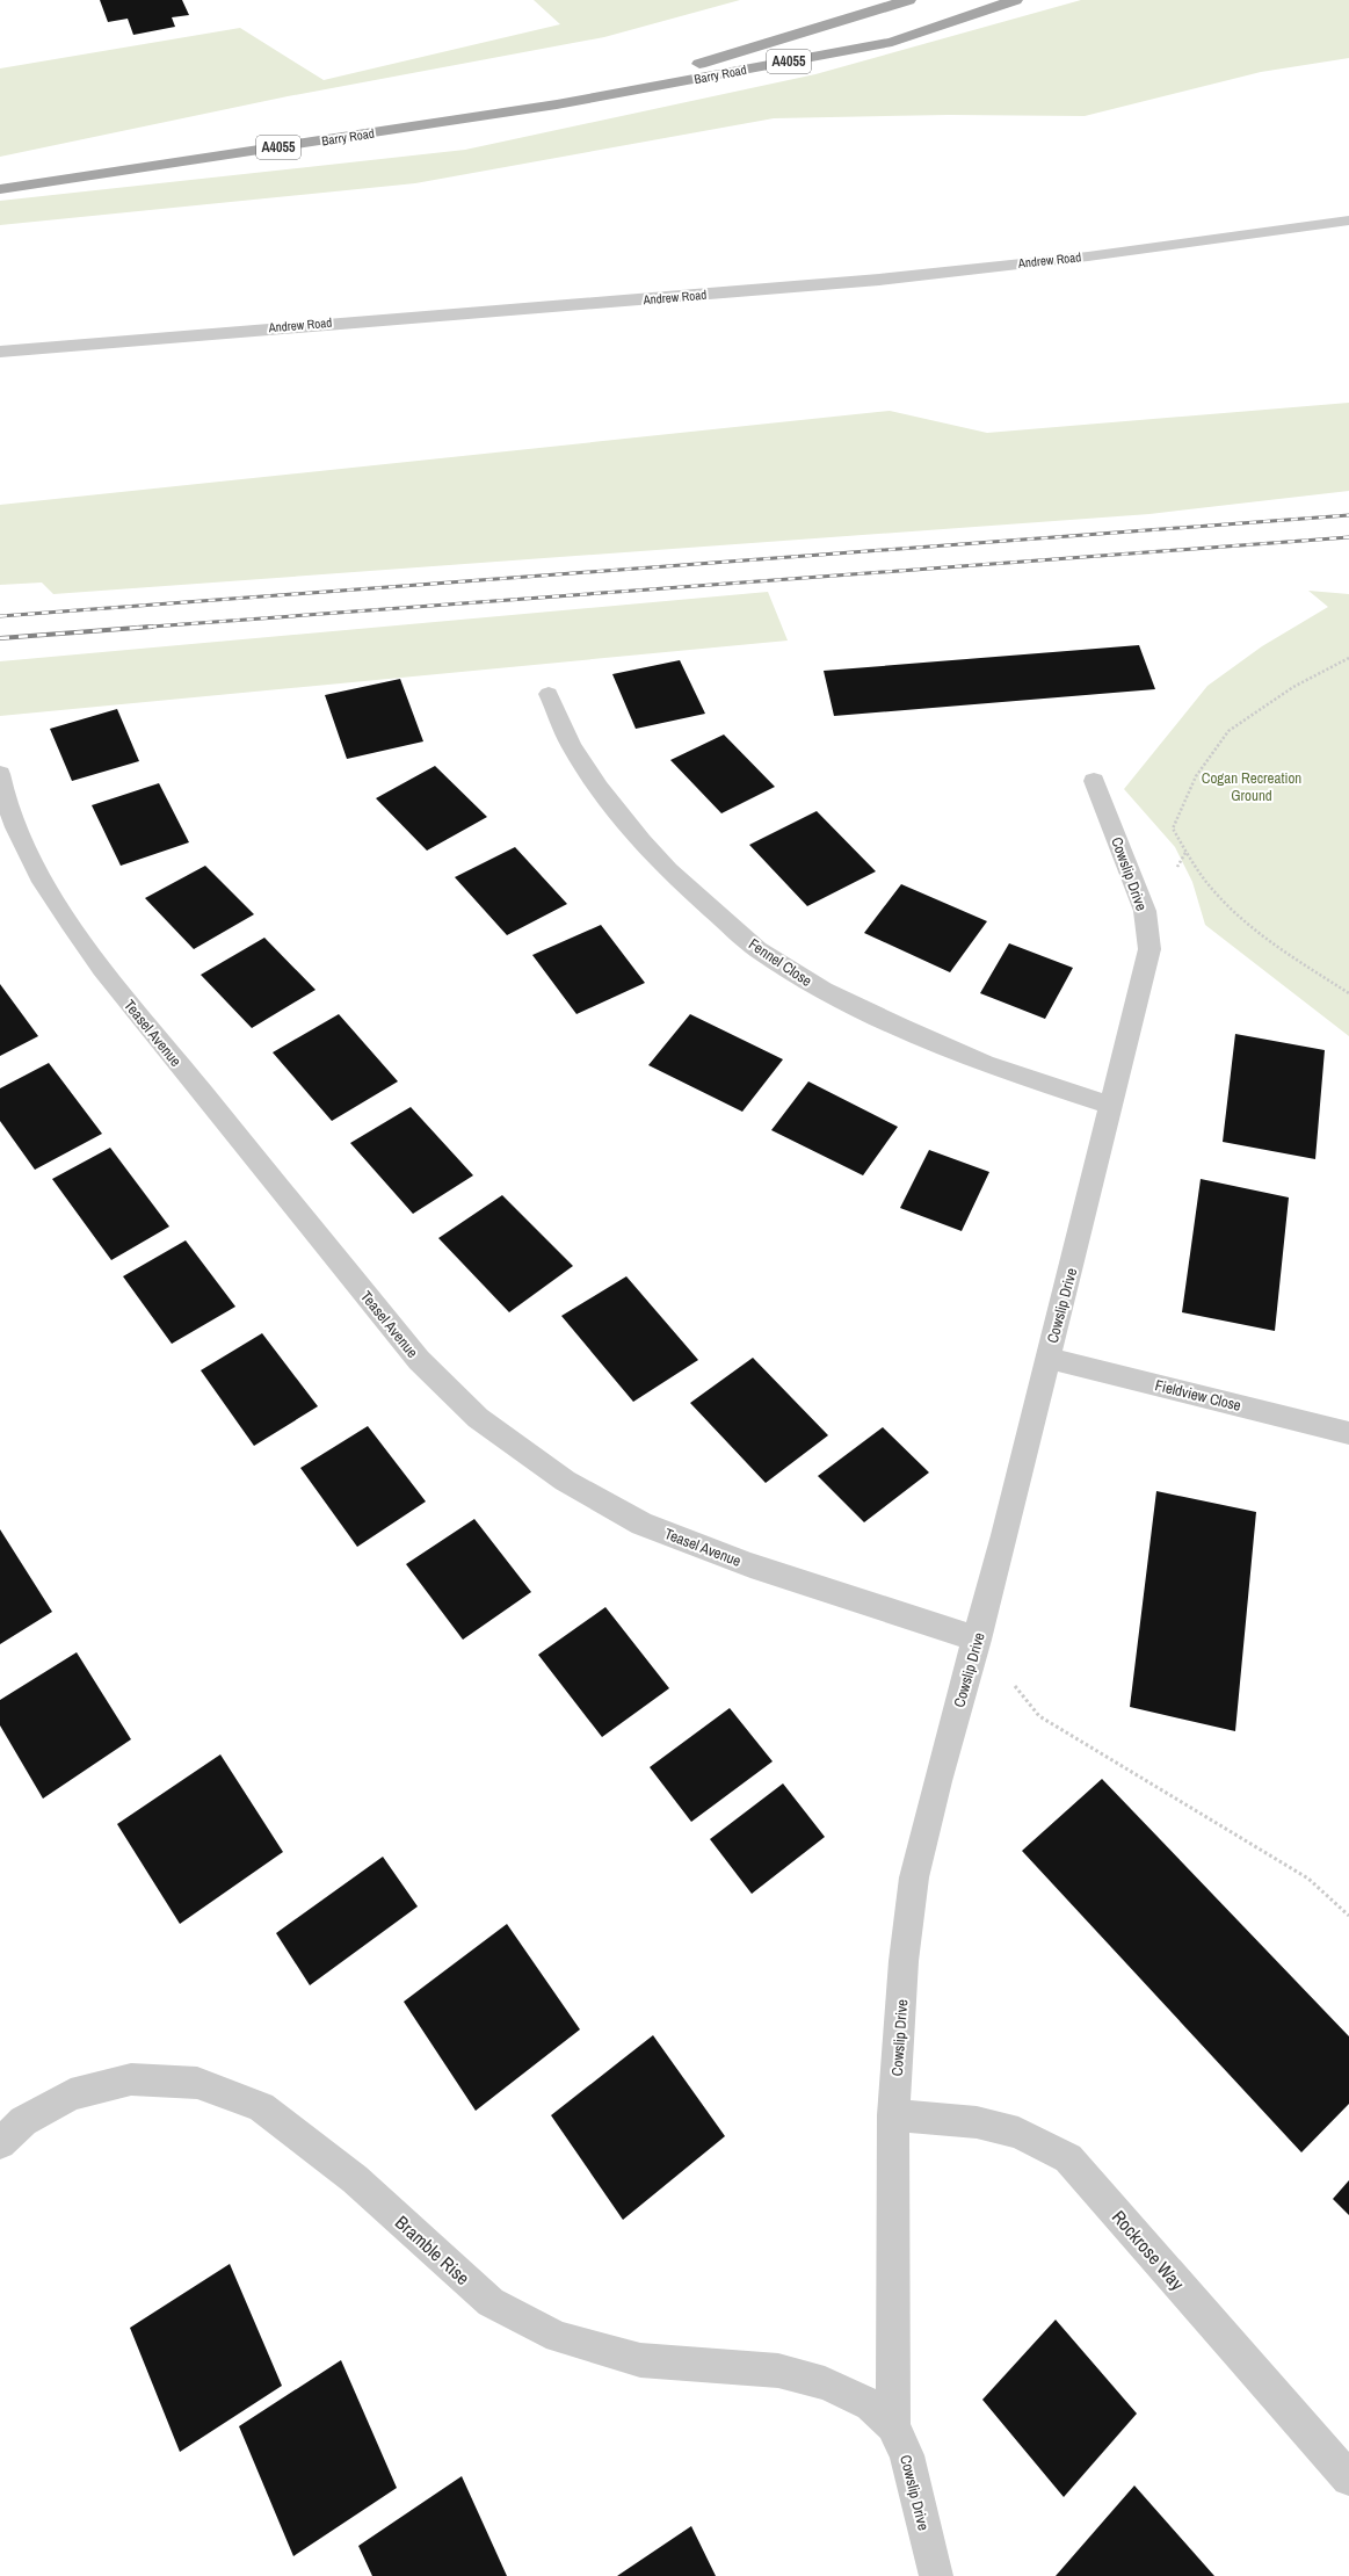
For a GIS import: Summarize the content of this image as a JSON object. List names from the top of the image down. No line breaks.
{"streets":{"main road":["A4055","Barry Road"],"street":["Andrew Road","Cowslip Drive","Fennel Close","Teasel Avenue","Fieldview Close","Bramble Rise","Rockrose Way"]},"crossings":[["Cowslip Drive","Fennel Close"],["Cowslip Drive","Teasel Avenue"],["Cowslip Drive","Fieldview Close"],["Cowslip Drive","Bramble Rise"],["Cowslip Drive","Rockrose Way"]],"parks":["Cogan Recreation Ground"]}
